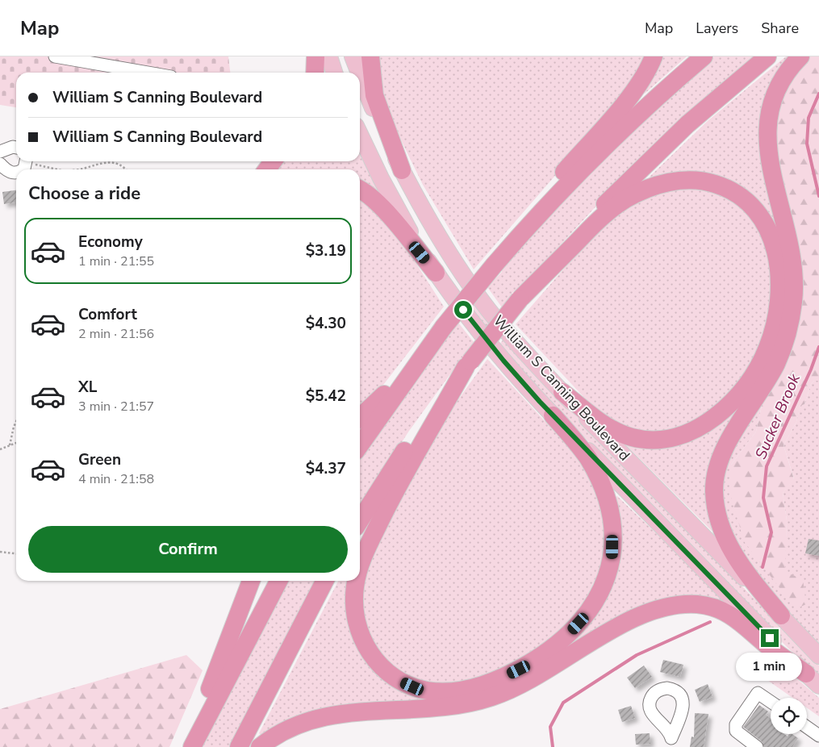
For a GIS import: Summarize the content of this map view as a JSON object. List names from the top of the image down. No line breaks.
{"streets":{"main road":["William S Canning Boulevard"]},"water":["Sucker Brook"],"page":{"header":"Map","nav":["Map","Layers","Share"],"banner":["William S Canning Boulevard","William S Canning Boulevard"],"heading":"Choose a ride","list":[{"name":"Economy","note":"1 min · 21:55","value":"$3.19"},{"name":"Comfort","note":"2 min · 21:56","value":"$4.30"},{"name":"XL","note":"3 min · 21:57","value":"$5.42"},{"name":"Green","note":"4 min · 21:58","value":"$4.37"}],"buttons":"Confirm","bubble":"1 min"}}
